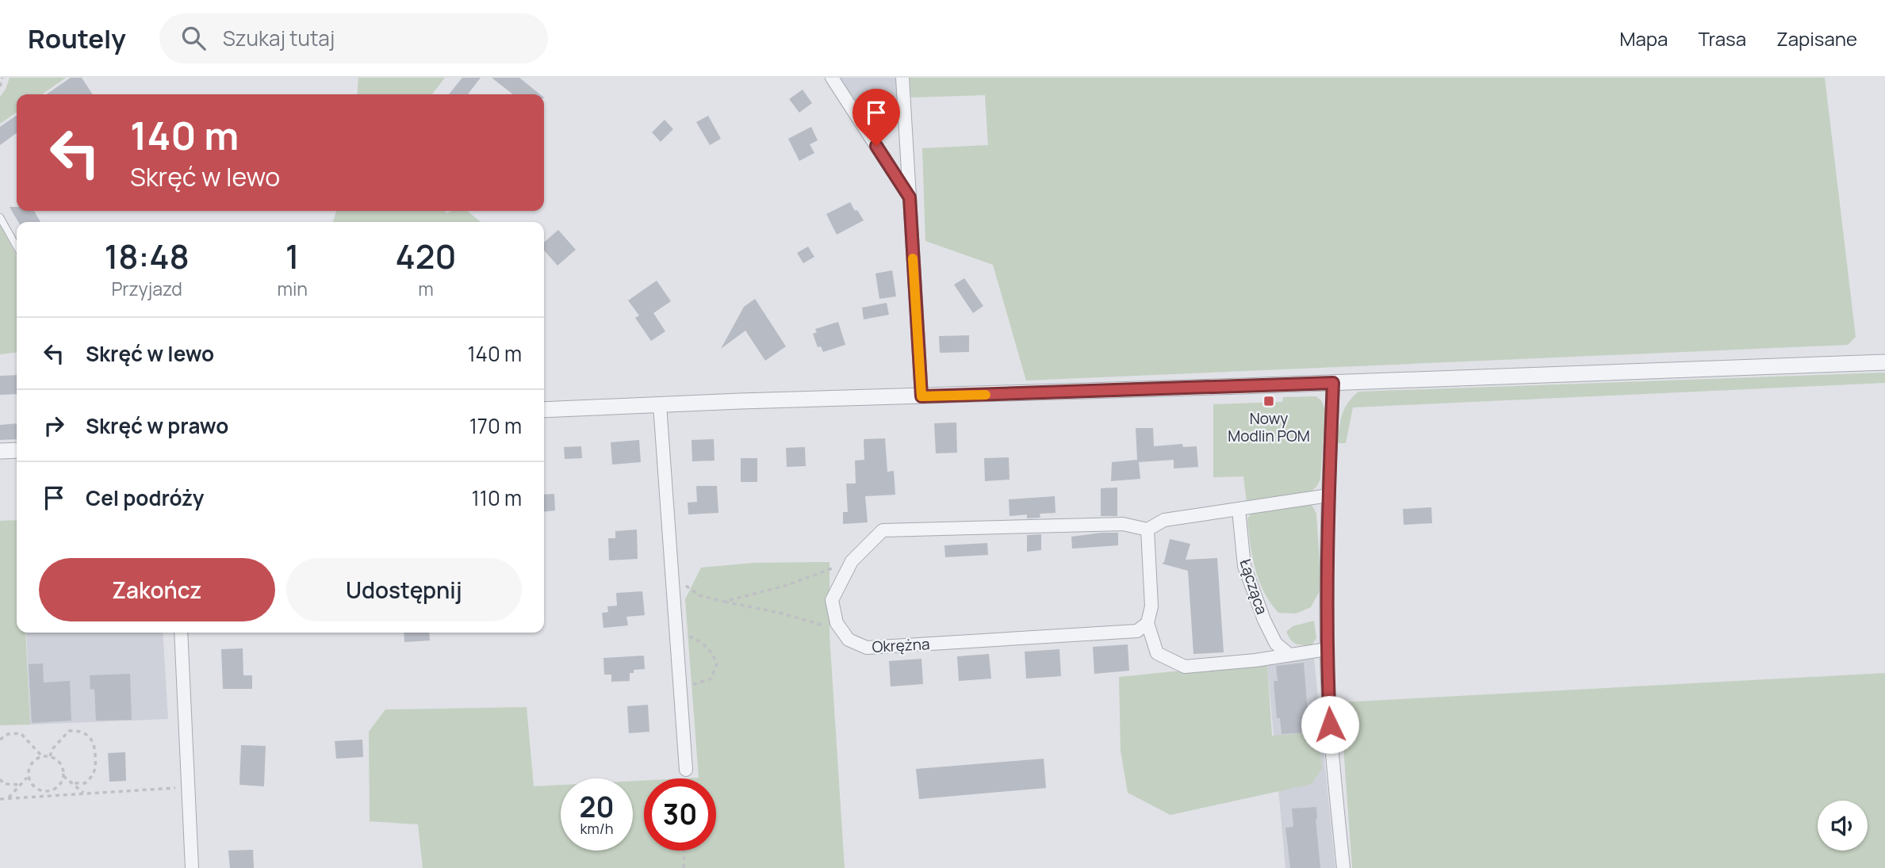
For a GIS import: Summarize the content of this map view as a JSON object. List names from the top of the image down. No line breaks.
{"streets":{"street":["Łącząca","Okrężna"]},"places":{"transit":["Nowy Modlin POM"]},"page":{"header":"Routely","search":"Szukaj tutaj","nav":["Mapa","Trasa","Zapisane"],"turn":["140 m","Skręć w lewo"],"eta":["18:48","Przyjazd","1","min","420","m"],"list":[{"name":"Skręć w lewo","value":"140 m"},{"name":"Skręć w prawo","value":"170 m"},{"name":"Cel podróży","value":"110 m"}],"buttons":["Zakończ","Udostępnij"],"speed":"20 km/h","limit":"30"}}
